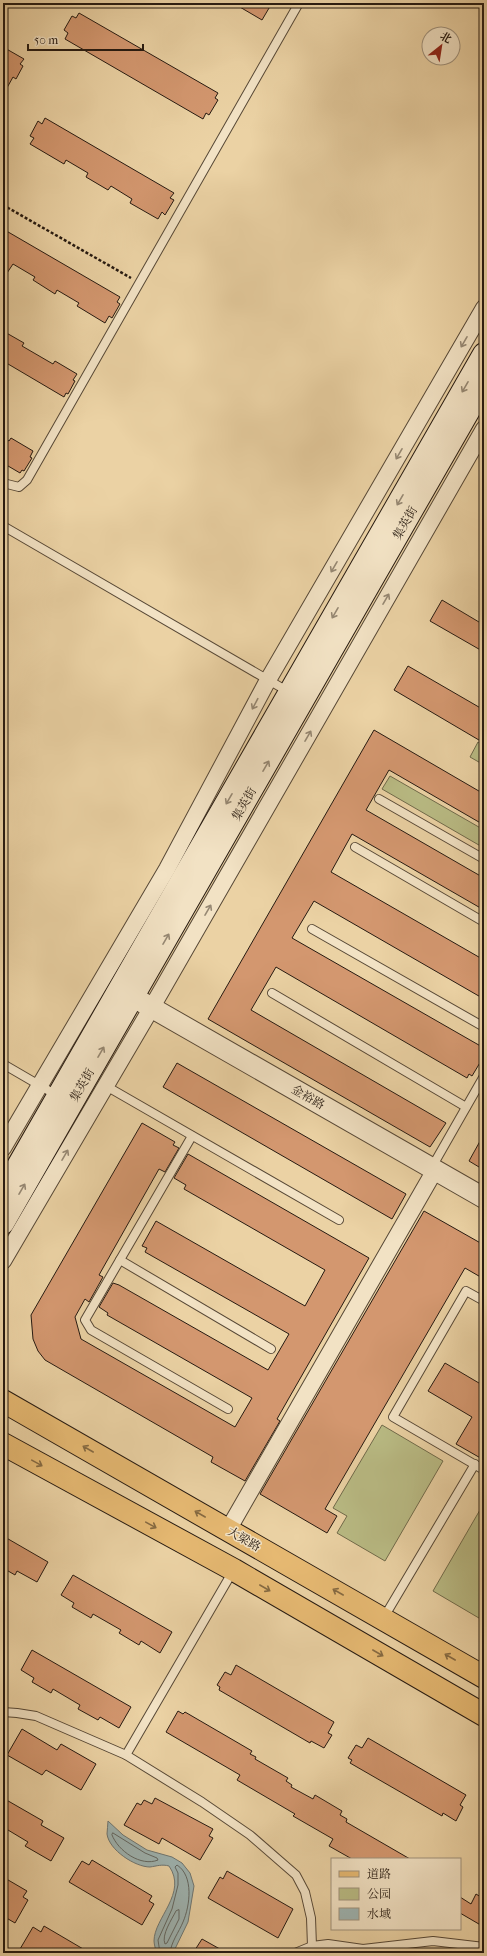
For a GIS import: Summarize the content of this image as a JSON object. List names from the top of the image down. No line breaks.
{"streets":{"main road":["集英街","大梁路"],"street":["金裕路"]},"crossings":[["集英街","金裕路"]],"legend":["道路","公园","水域"],"scale_bar":"50 m","north":"top right"}
